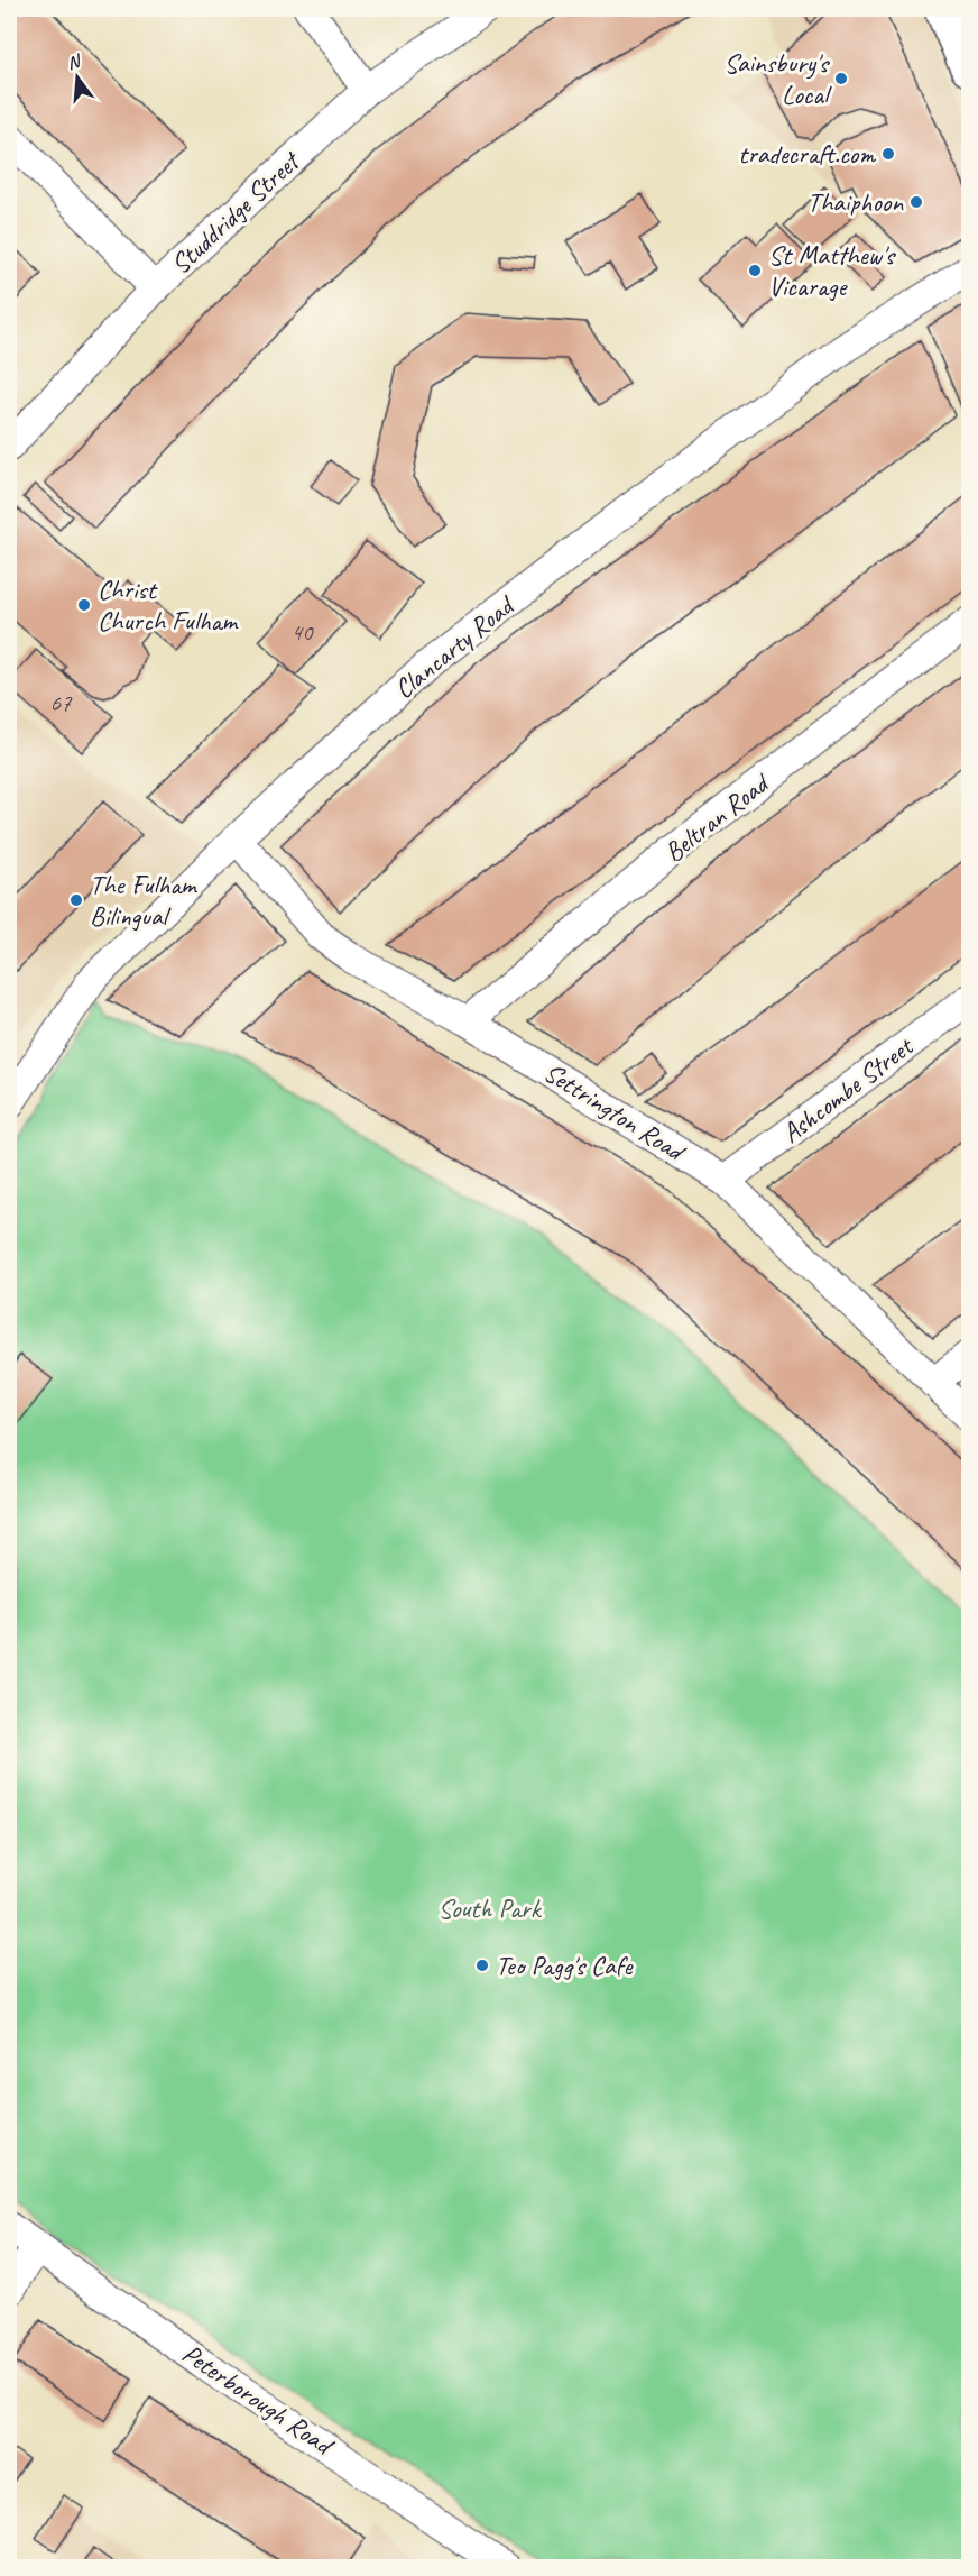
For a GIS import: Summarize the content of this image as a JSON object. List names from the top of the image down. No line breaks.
{"streets":{"street":["Studdridge Street","Clancarty Road","Beltran Road","Ashcombe Street","Settrington Road","Peterborough Road"]},"crossings":[["Clancarty Road","Settrington Road"],["Beltran Road","Settrington Road"],["Ashcombe Street","Settrington Road"]],"parks":["South Park"],"places":["Sainsbury's Local","tradecraft.com","Thaiphoon","St Matthew's Vicarage","Christ Church Fulham","The Fulham Bilingual","Teo Pagg's Cafe"],"house_numbers":["40","67"],"north":"top"}
